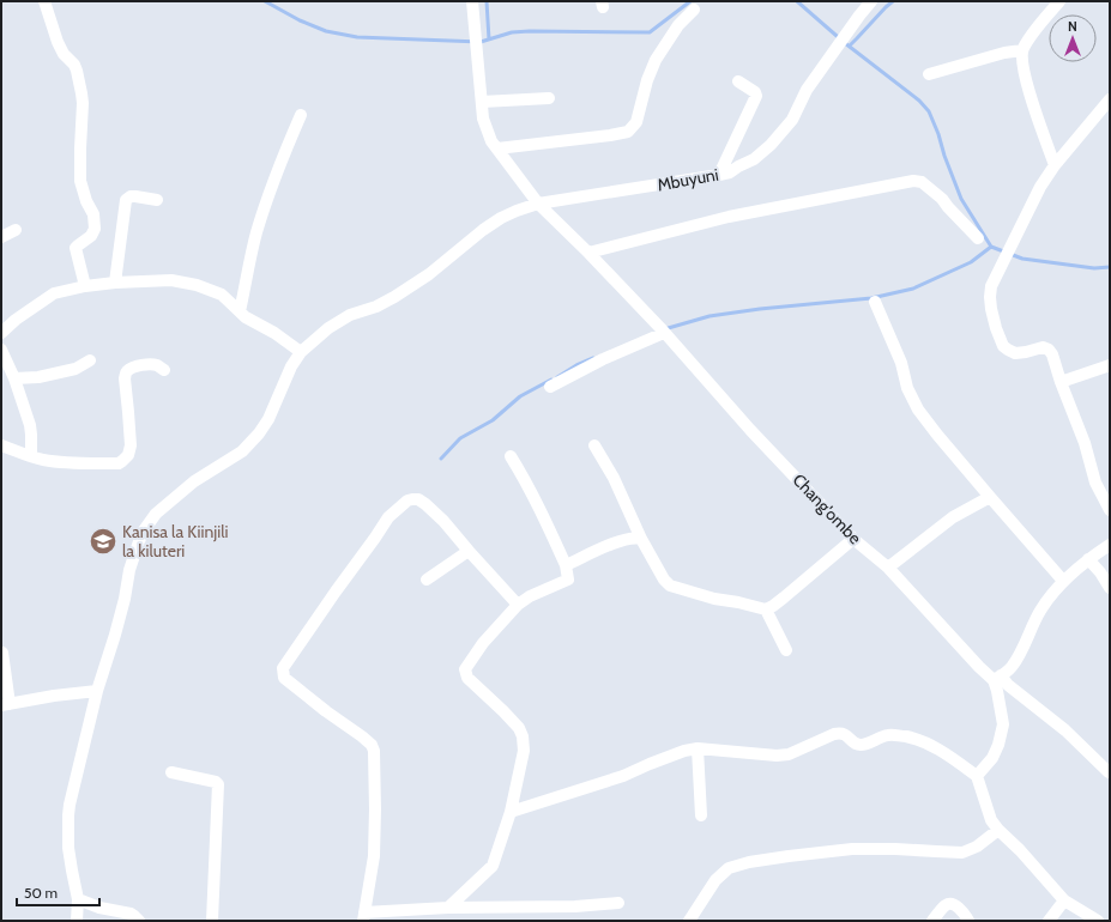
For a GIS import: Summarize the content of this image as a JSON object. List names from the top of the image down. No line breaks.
{"streets":{"street":["Mbuyuni","Chang'ombe"]},"crossings":[["Mbuyuni","Chang'ombe"]],"places":{"school or university":["Kanisa la Kiinjili la kiluteri"]},"scale_bar":"50 m","north":"top"}
